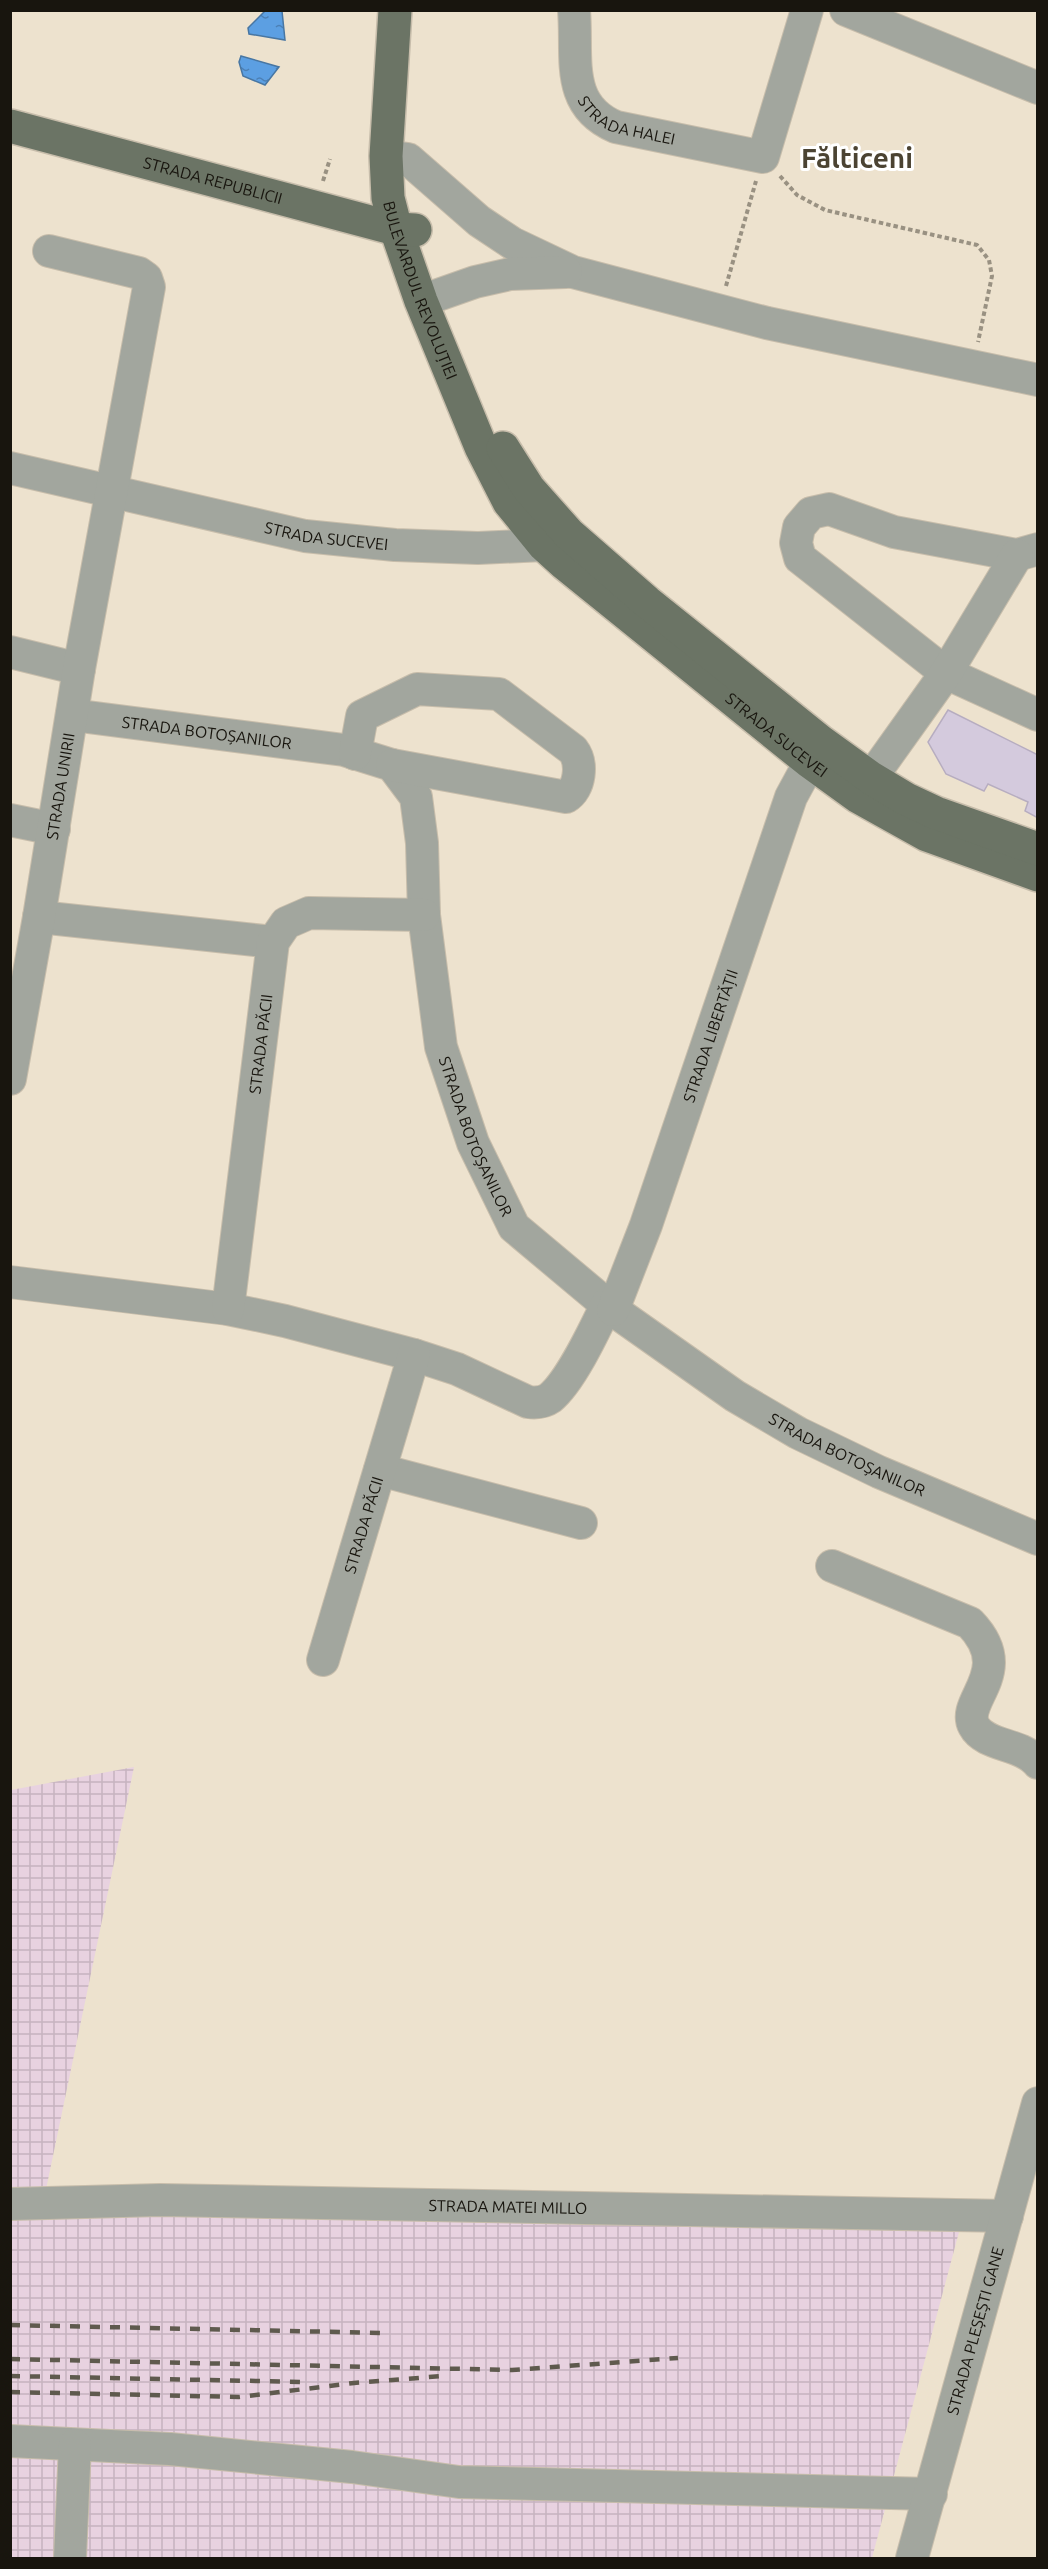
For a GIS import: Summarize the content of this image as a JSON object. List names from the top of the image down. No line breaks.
{"streets":{"main road":["STRADA REPUBLICII","BULEVARDUL REVOLUȚIEI","STRADA SUCEVEI"],"street":["STRADA HALEI","STRADA BOTOȘANILOR","STRADA UNIRII","STRADA LIBERTĂȚII","STRADA PĂCII","STRADA MATEI MILLO","STRADA PLEȘEȘTI GANE"]},"crossings":[["STRADA REPUBLICII","BULEVARDUL REVOLUȚIEI"],["BULEVARDUL REVOLUȚIEI","STRADA SUCEVEI"],["STRADA SUCEVEI","STRADA UNIRII"],["STRADA SUCEVEI","STRADA LIBERTĂȚII"],["STRADA BOTOȘANILOR","STRADA UNIRII"],["STRADA BOTOȘANILOR","STRADA LIBERTĂȚII"],["STRADA MATEI MILLO","STRADA PLEȘEȘTI GANE"]],"districts":["Fălticeni"]}
